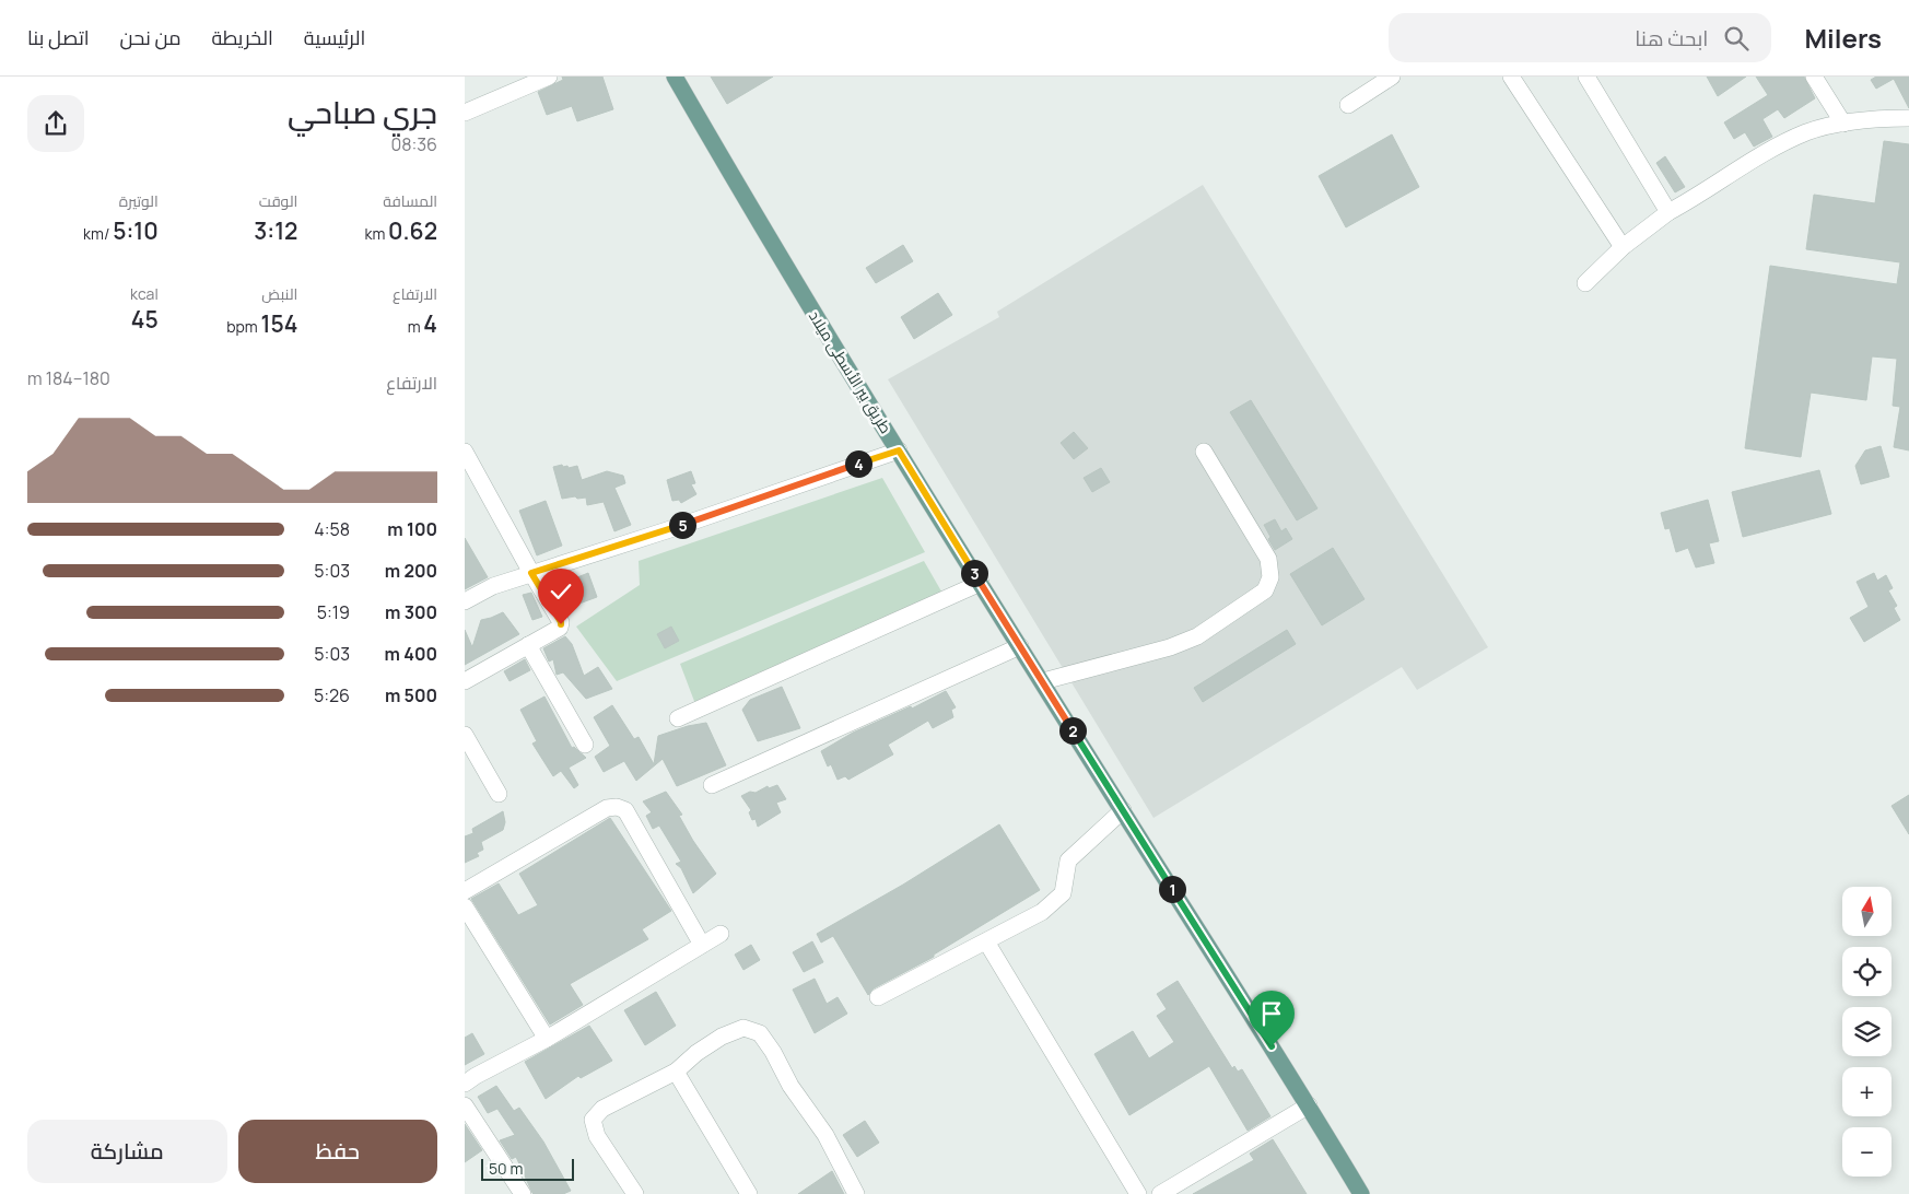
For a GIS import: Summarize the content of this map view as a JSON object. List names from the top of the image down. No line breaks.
{"streets":{"main road":["طريق بير الأسطى ميلاد"]},"scale_bar":"50 m","north":"top","page":{"header":"Milers","search":"ابحث هنا","nav":["الرئيسية","الخريطة","من نحن","اتصل بنا"],"heading":["جري صباحي","08:36"],"stats":[["المسافة","0.62 km"],["الوقت","3:12"],["الوتيرة","5:10 /km"],["الارتفاع","4 m"],["النبض","154 bpm"],["kcal","45"]],"chart":["الارتفاع","180–184 m"],"pins":["4","5","3","2","1"],"list":[{"name":"100 m","note":"4:58"},{"name":"200 m","note":"5:03"},{"name":"300 m","note":"5:19"},{"name":"400 m","note":"5:03"},{"name":"500 m","note":"5:26"}],"map_buttons":["+","−"],"buttons":["حفظ","مشاركة"],"scale":"50 m"}}
